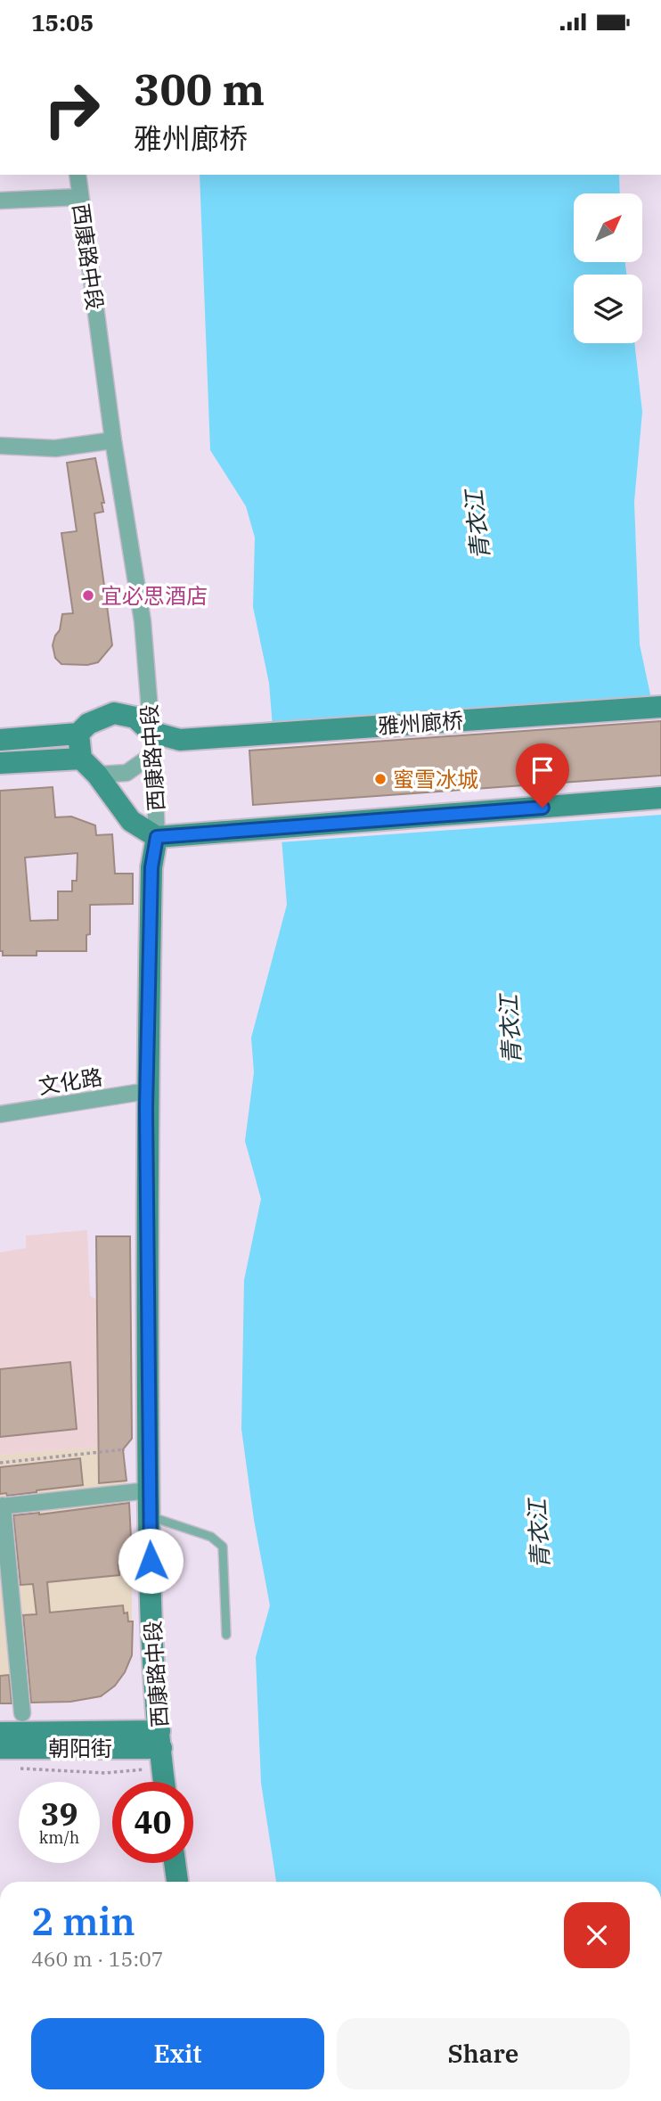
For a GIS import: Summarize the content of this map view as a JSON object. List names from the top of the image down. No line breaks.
{"streets":{"main road":["西康路中段","雅州廊桥","朝阳街"],"street":["文化路"]},"crossings":[["西康路中段","雅州廊桥"],["西康路中段","文化路"],["西康路中段","朝阳街"]],"water":["青衣江"],"places":["宜必思酒店","蜜雪冰城"],"north":"top right","page":{"status":"15:05","turn":["300 m","雅州廊桥"],"speed":"39 km/h","limit":"40","heading":["2 min","460 m · 15:07"],"buttons":["Exit","Share"]}}
